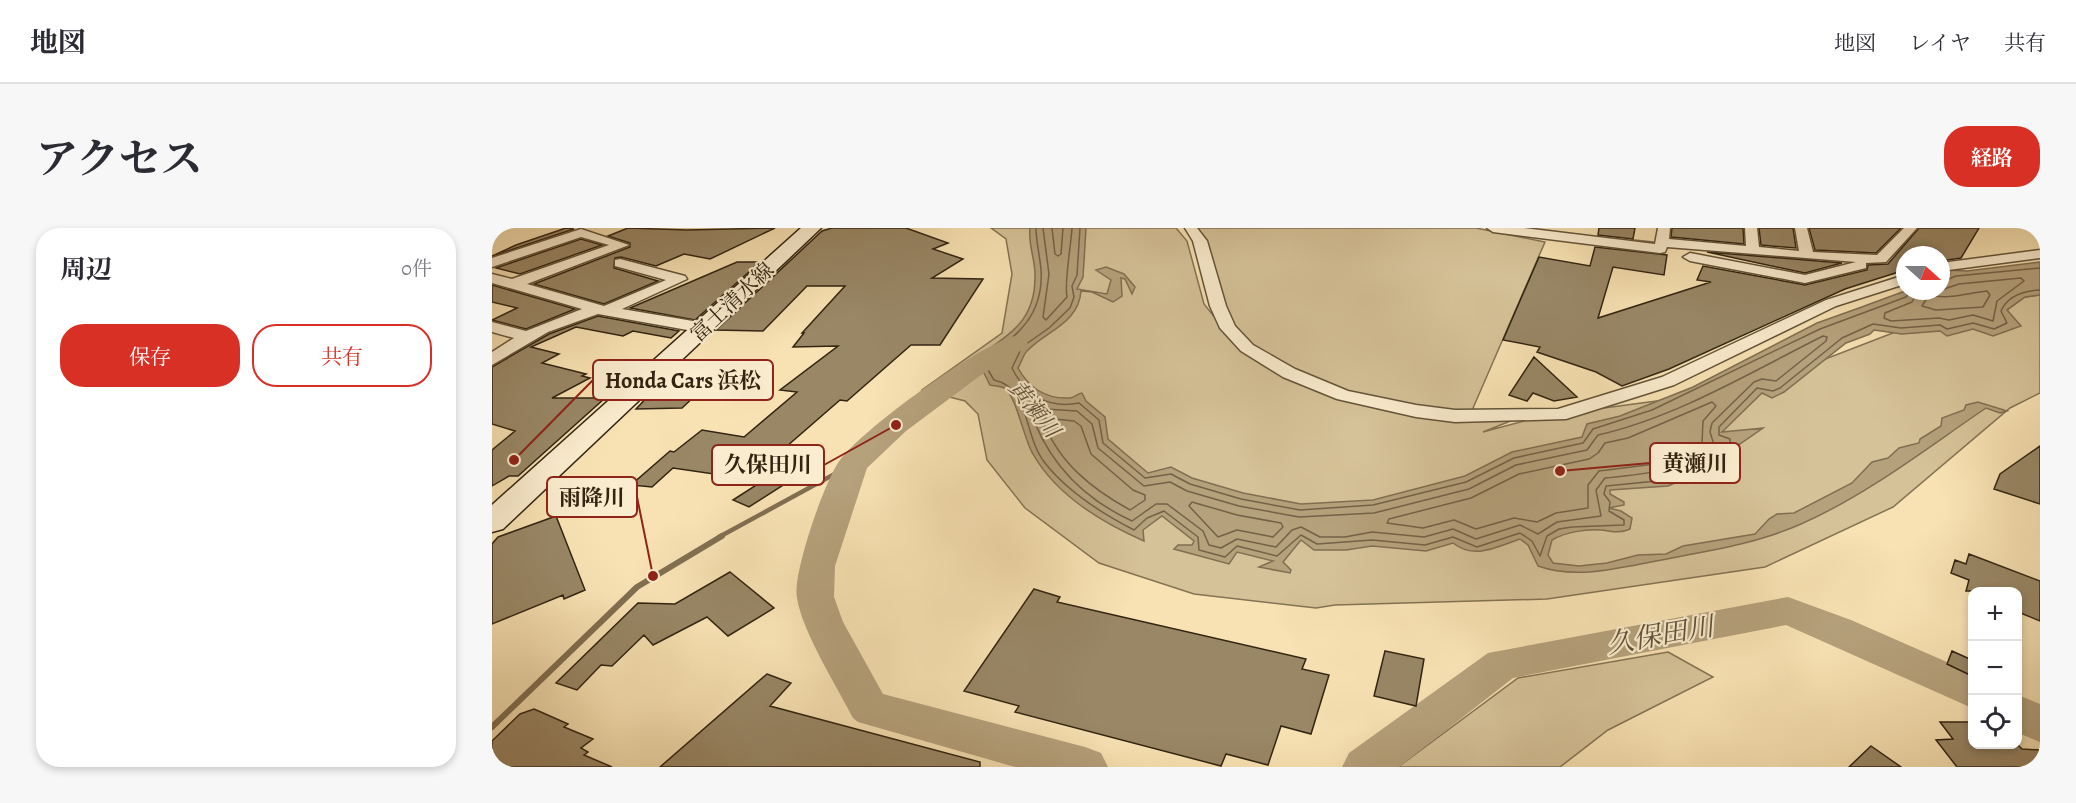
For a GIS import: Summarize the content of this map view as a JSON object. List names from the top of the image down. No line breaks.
{"streets":{"main road":["富士清水線"]},"water":["黄瀬川","久保田川"],"places":["久保田川","Honda Cars 浜松","黄瀬川","雨降川"],"north":"right","page":{"header":"地図","nav":["地図","レイヤ","共有"],"title":"アクセス","buttons":["経路",["保存","共有"]],"heading":["周辺","0件"],"map_buttons":["+","−"]}}
